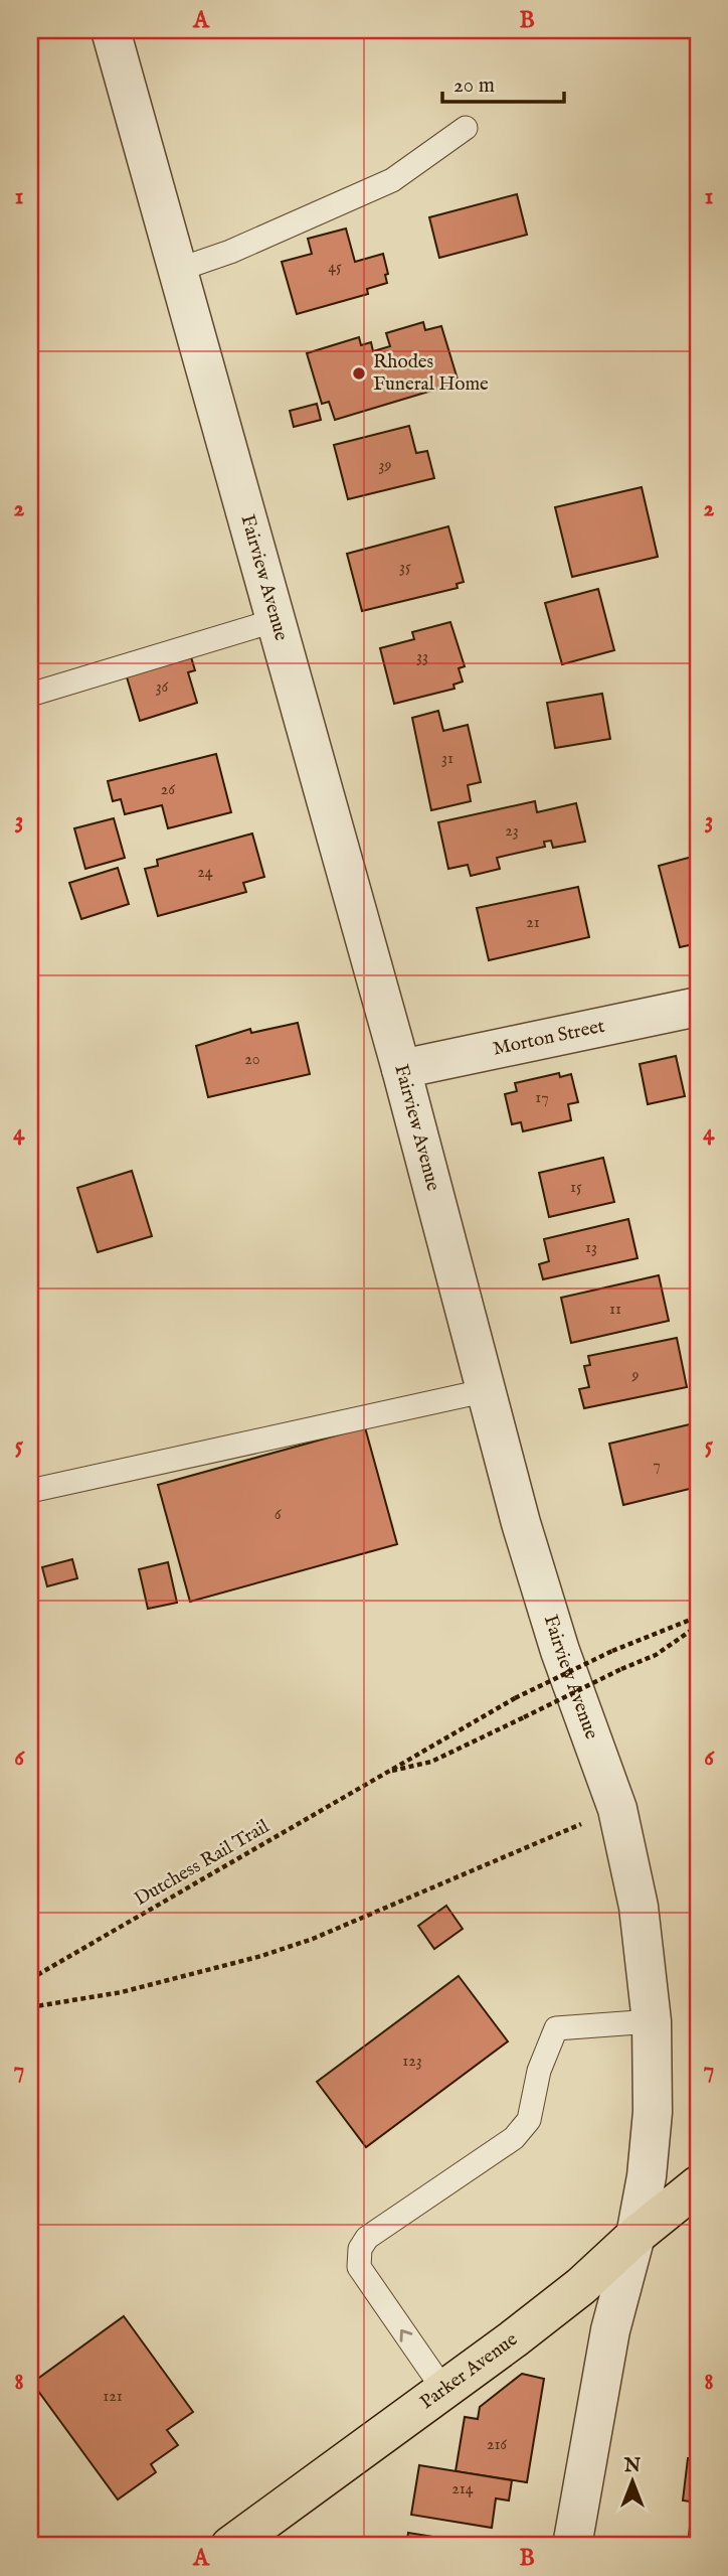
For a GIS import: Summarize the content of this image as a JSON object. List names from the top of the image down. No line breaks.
{"streets":{"main road":["Parker Avenue"],"street":["Fairview Avenue","Morton Street"],"path":["Dutchess Rail Trail"]},"crossings":[["Fairview Avenue","Morton Street"],["Fairview Avenue","Parker Avenue"]],"places":["Rhodes Funeral Home"],"house_numbers":["45","39","35","33","36","31","26","23","24","21","20","17","15","13","11","9","7","6","123","121","216","214"],"scale_bar":"20 m","north":"top","grid":{"columns":["A","B"],"rows":["1","2","3","4","5","6","7","8"]}}
